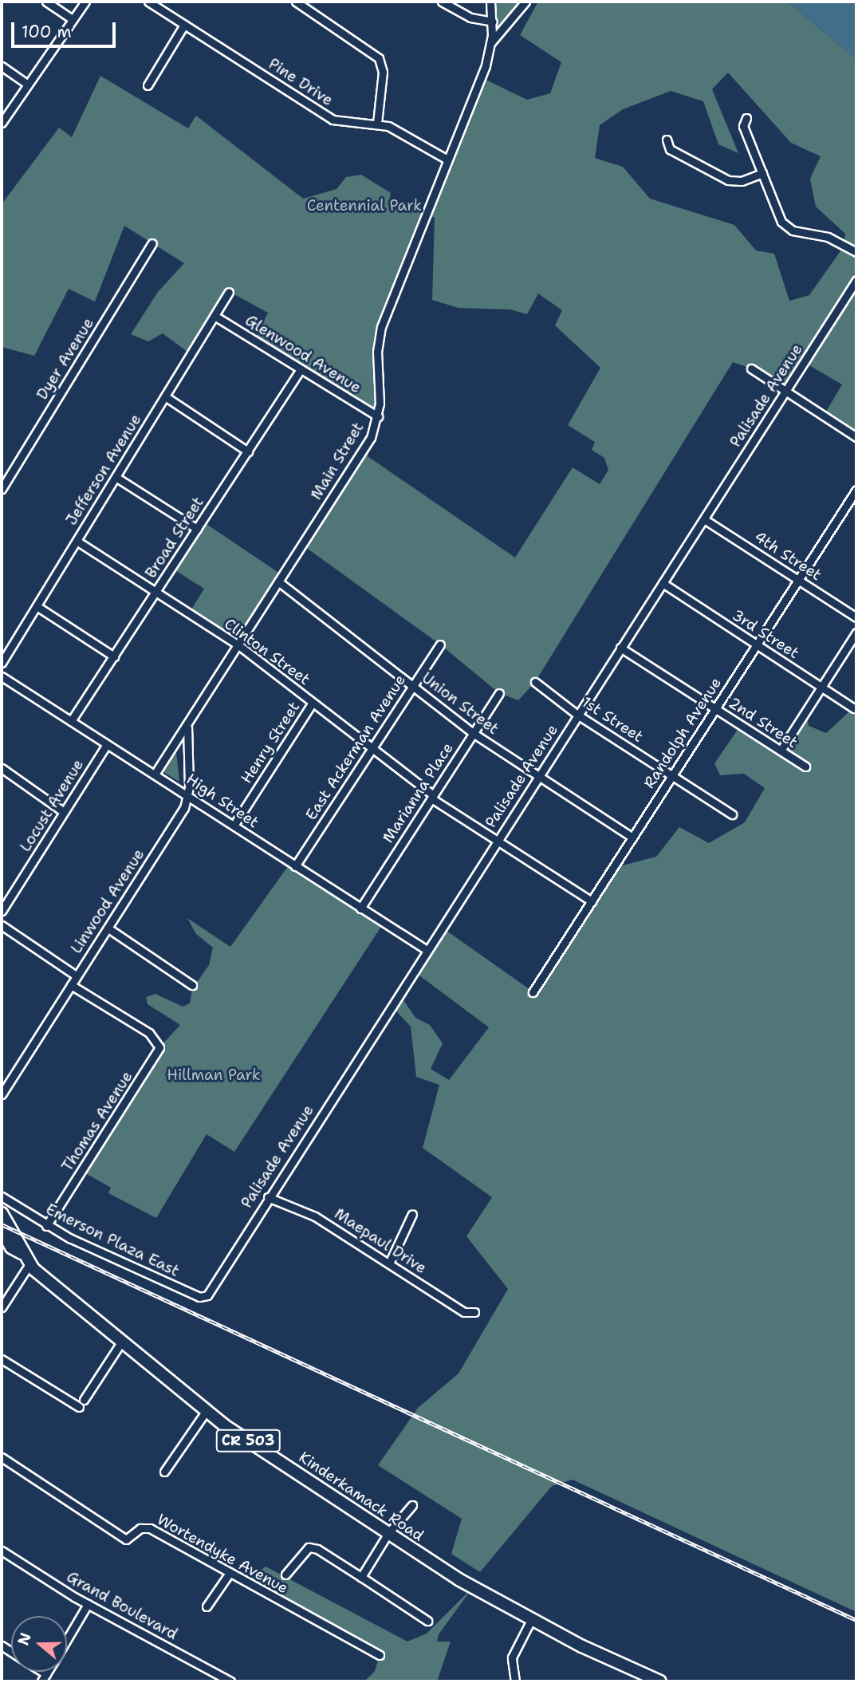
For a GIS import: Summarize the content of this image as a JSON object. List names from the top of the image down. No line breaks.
{"streets":{"main road":["CR 503","Kinderkamack Road"],"street":["Pine Drive","Glenwood Avenue","Dyer Avenue","Palisade Avenue","Main Street","Jefferson Avenue","Broad Street","4th Street","3rd Street","Clinton Street","Union Street","1st Street","2nd Street","Randolph Avenue","Henry Street","East Ackerman Avenue","Marianna Place","High Street","Locust Avenue","Linwood Avenue","Thomas Avenue","Emerson Plaza East","Maepaul Drive","Wortendyke Avenue","Grand Boulevard"]},"crossings":[["Glenwood Avenue","Main Street"],["Glenwood Avenue","Jefferson Avenue"],["Glenwood Avenue","Broad Street"],["Palisade Avenue","4th Street"],["Palisade Avenue","3rd Street"],["Palisade Avenue","Clinton Street"],["Palisade Avenue","Union Street"],["Palisade Avenue","1st Street"],["Palisade Avenue","2nd Street"],["Palisade Avenue","High Street"],["Palisade Avenue","Emerson Plaza East"],["Palisade Avenue","Maepaul Drive"],["Main Street","Clinton Street"],["Main Street","Union Street"],["Main Street","High Street"],["Main Street","Linwood Avenue"],["Jefferson Avenue","Clinton Street"],["Broad Street","Clinton Street"],["Broad Street","High Street"],["4th Street","Randolph Avenue"],["3rd Street","Randolph Avenue"],["Clinton Street","Randolph Avenue"],["Clinton Street","Henry Street"],["Clinton Street","East Ackerman Avenue"],["Clinton Street","Marianna Place"],["Union Street","Randolph Avenue"],["Union Street","East Ackerman Avenue"],["Union Street","Marianna Place"],["1st Street","Randolph Avenue"],["2nd Street","Randolph Avenue"],["Henry Street","High Street"],["East Ackerman Avenue","High Street"],["Marianna Place","High Street"],["High Street","Locust Avenue"],["High Street","Linwood Avenue"],["Linwood Avenue","Thomas Avenue"],["Thomas Avenue","Emerson Plaza East"]],"parks":["Centennial Park","Hillman Park"],"scale_bar":"100 m","north":"left"}
